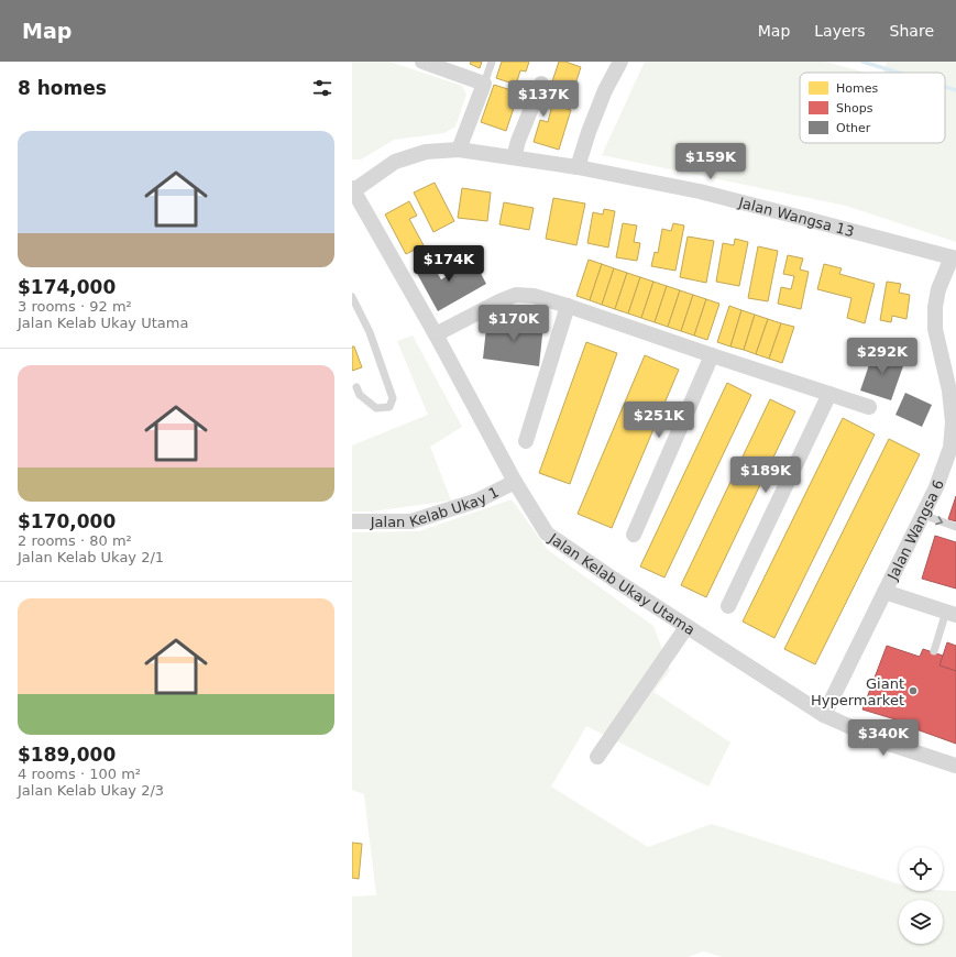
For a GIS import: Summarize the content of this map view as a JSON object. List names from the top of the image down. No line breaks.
{"streets":{"street":["Jalan Wangsa 13","Jalan Kelab Ukay 1","Jalan Wangsa 6","Jalan Kelab Ukay Utama"]},"crossings":[["Jalan Wangsa 13","Jalan Wangsa 6"],["Jalan Wangsa 13","Jalan Kelab Ukay Utama"],["Jalan Kelab Ukay 1","Jalan Kelab Ukay Utama"],["Jalan Wangsa 6","Jalan Kelab Ukay Utama"]],"places":["Giant Hypermarket"],"legend":["Homes","Shops","Other"],"page":{"header":"Map","nav":["Map","Layers","Share"],"heading":"8 homes","price":["$137K","$159K","$174K","$170K","$292K","$251K","$189K","$340K"],"list":[{"name":"$174,000","note":"3 rooms · 92 m² · Jalan Kelab Ukay Utama"},{"name":"$170,000","note":"2 rooms · 80 m² · Jalan Kelab Ukay 2/1"},{"name":"$189,000","note":"4 rooms · 100 m² · Jalan Kelab Ukay 2/3"}]}}
